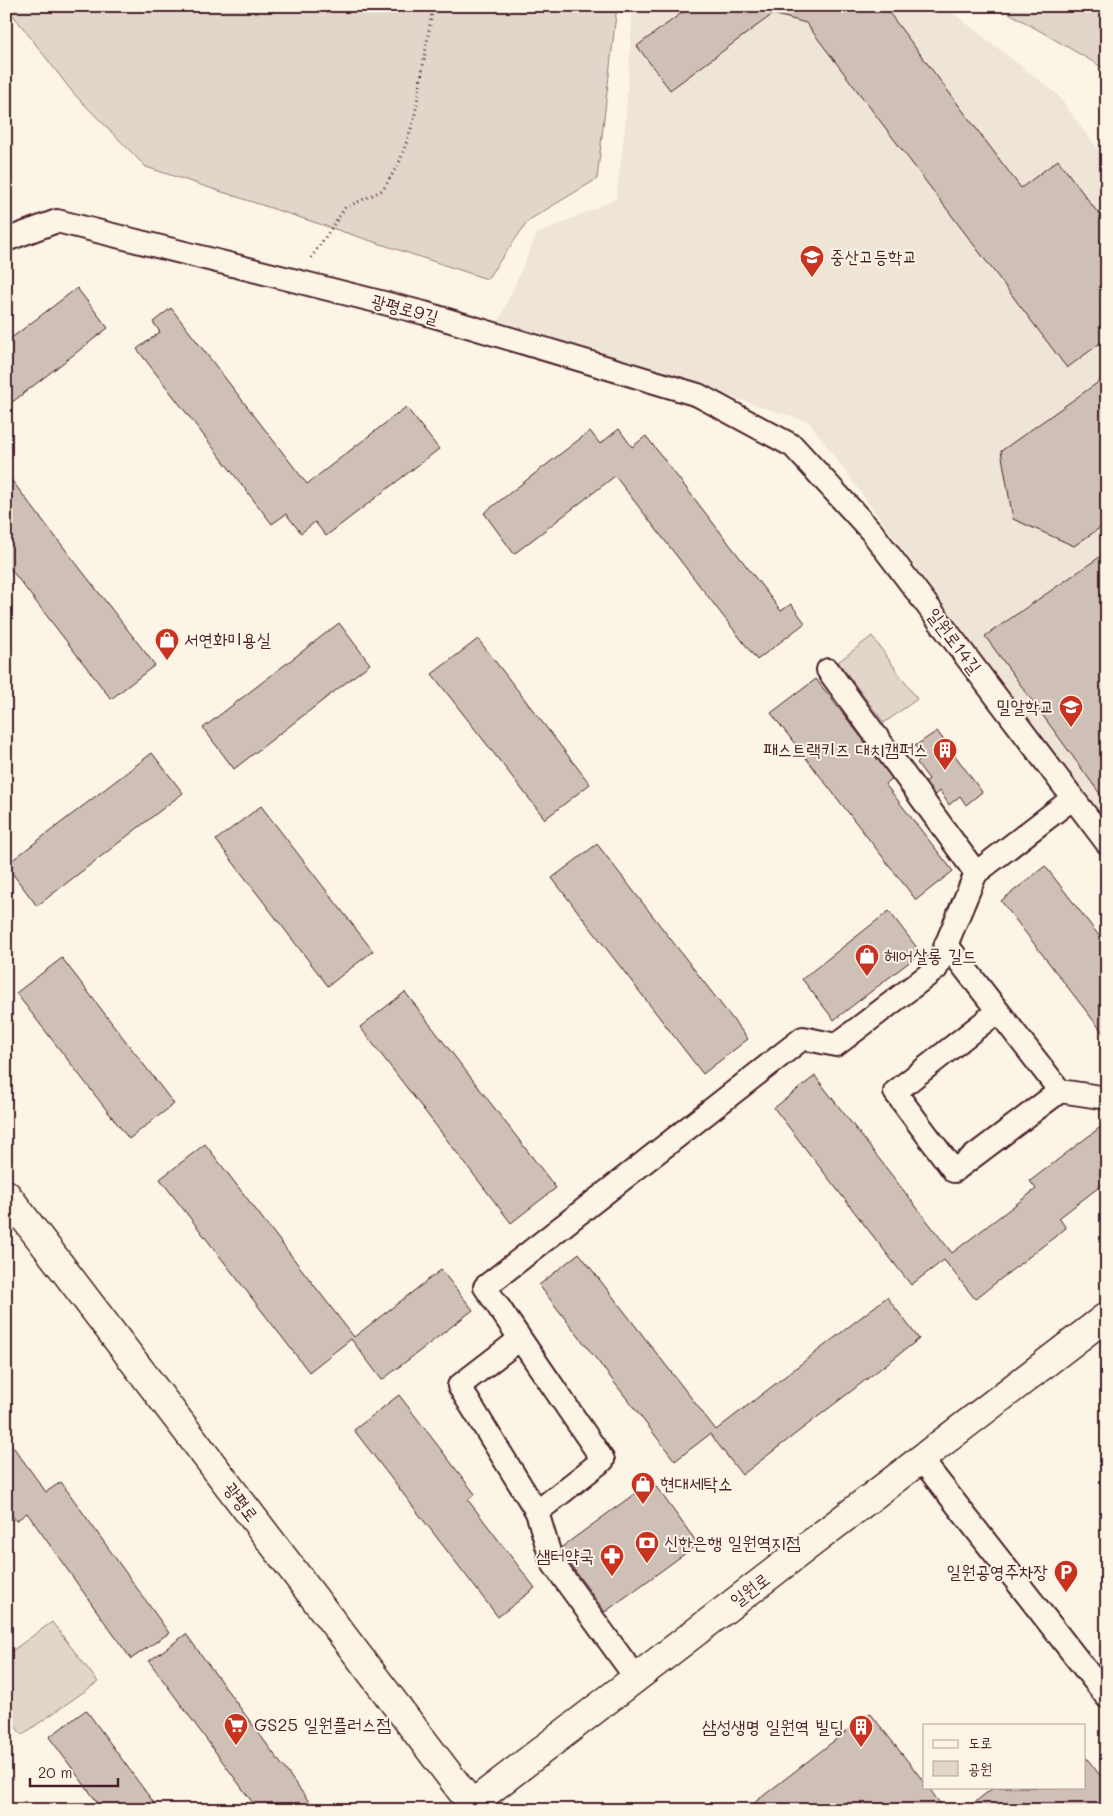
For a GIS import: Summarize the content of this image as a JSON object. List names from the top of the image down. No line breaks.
{"streets":{"street":["광평로9길","일원로14길","광평로","일원로"]},"crossings":[["광평로9길","일원로14길"],["광평로","일원로"]],"places":{"school or university":["중산고등학교","밀알학교"],"shop":["서연화미용실","헤어살롱 길드","현대세탁소"],"building":["패스트랙키즈 대치캠퍼스","삼성생명 일원역 빌딩"],"bank":["신한은행 일원역지점"],"pharmacy":["샘터약국"],"parking":["일원공영주차장"],"supermarket":["GS25 일원플러스점"]},"legend":["도로","공원"],"scale_bar":"20 m"}
